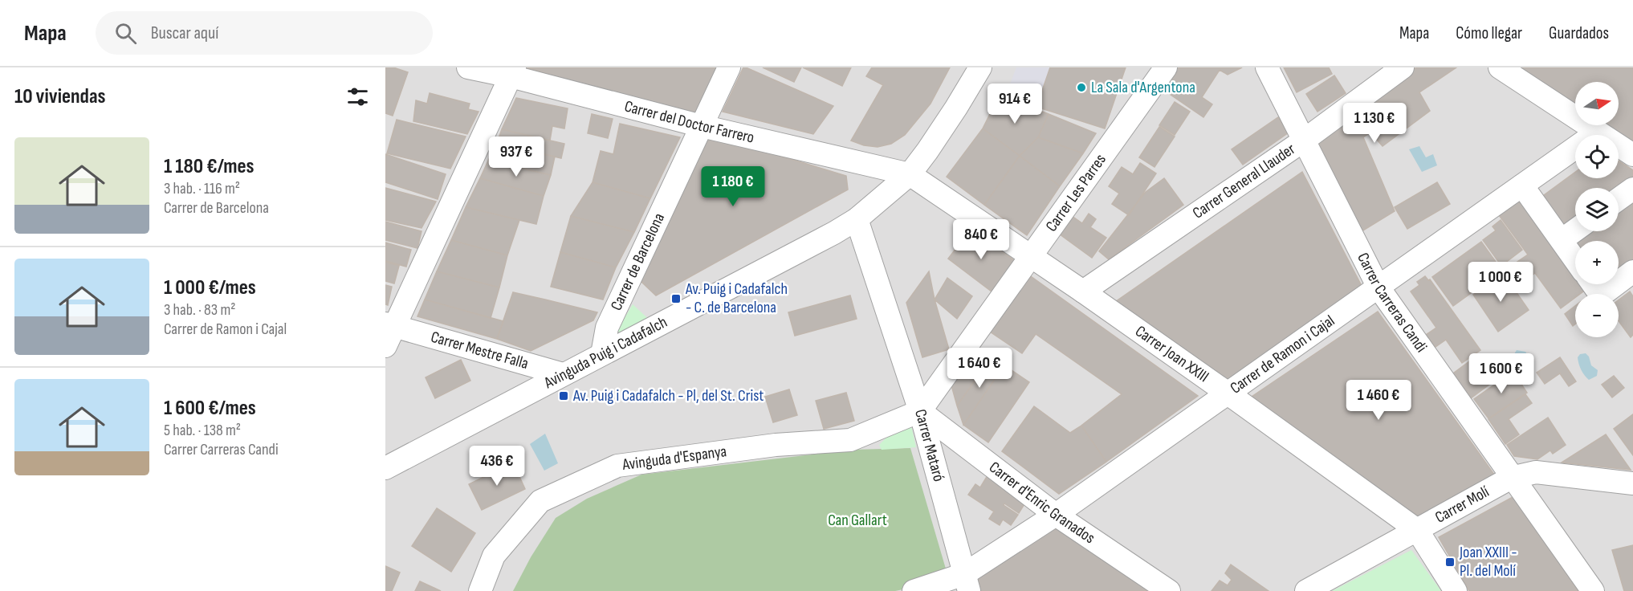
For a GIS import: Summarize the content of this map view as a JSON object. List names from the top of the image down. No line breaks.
{"streets":{"street":["Carrer del Doctor Farrero","Carrer General Llauder","Carrer Les Parres","Carrer de Barcelona","Carrer Carreras Candi","Carrer Mestre Falla","Avinguda Puig i Cadafalch","Carrer Joan XXIII","Carrer de Ramon i Cajal","Carrer Mataró","Avinguda d'Espanya","Carrer d'Enric Granados","Carrer Molí"]},"crossings":[["Carrer del Doctor Farrero","Carrer de Barcelona"],["Carrer del Doctor Farrero","Avinguda Puig i Cadafalch"],["Carrer del Doctor Farrero","Carrer Joan XXIII"],["Carrer General Llauder","Carrer Carreras Candi"],["Carrer General Llauder","Carrer Joan XXIII"],["Carrer Les Parres","Carrer Joan XXIII"],["Carrer Les Parres","Carrer Mataró"],["Carrer Les Parres","Avinguda d'Espanya"],["Carrer Les Parres","Carrer d'Enric Granados"],["Carrer de Barcelona","Avinguda Puig i Cadafalch"],["Carrer Carreras Candi","Carrer de Ramon i Cajal"],["Carrer Carreras Candi","Carrer Molí"],["Carrer Mestre Falla","Avinguda Puig i Cadafalch"],["Avinguda Puig i Cadafalch","Carrer Joan XXIII"],["Avinguda Puig i Cadafalch","Carrer Mataró"],["Carrer Joan XXIII","Carrer de Ramon i Cajal"],["Carrer Joan XXIII","Carrer Molí"],["Carrer de Ramon i Cajal","Carrer Mataró"],["Carrer de Ramon i Cajal","Carrer d'Enric Granados"],["Carrer Mataró","Avinguda d'Espanya"],["Carrer Mataró","Carrer d'Enric Granados"],["Avinguda d'Espanya","Carrer d'Enric Granados"]],"parks":["Can Gallart"],"places":{"other":["La Sala d'Argentona"],"transit":["Av. Puig i Cadafalch - C. de Barcelona","Av. Puig i Cadafalch - Pl, del St. Crist","Joan XXIII - Pl. del Molí"]},"north":"right","page":{"header":"Mapa","search":"Buscar aquí","nav":["Mapa","Cómo llegar","Guardados"],"heading":"10 viviendas","map_buttons":["+","−"],"price":["914 €","1 130 €","937 €","1 180 €","840 €","1 000 €","1 640 €","1 600 €","1 460 €","436 €"],"list":[{"name":"1 180 €/mes","note":"3 hab. · 116 m² · Carrer de Barcelona"},{"name":"1 000 €/mes","note":"3 hab. · 83 m² · Carrer de Ramon i Cajal"},{"name":"1 600 €/mes","note":"5 hab. · 138 m² · Carrer Carreras Candi"}]}}
